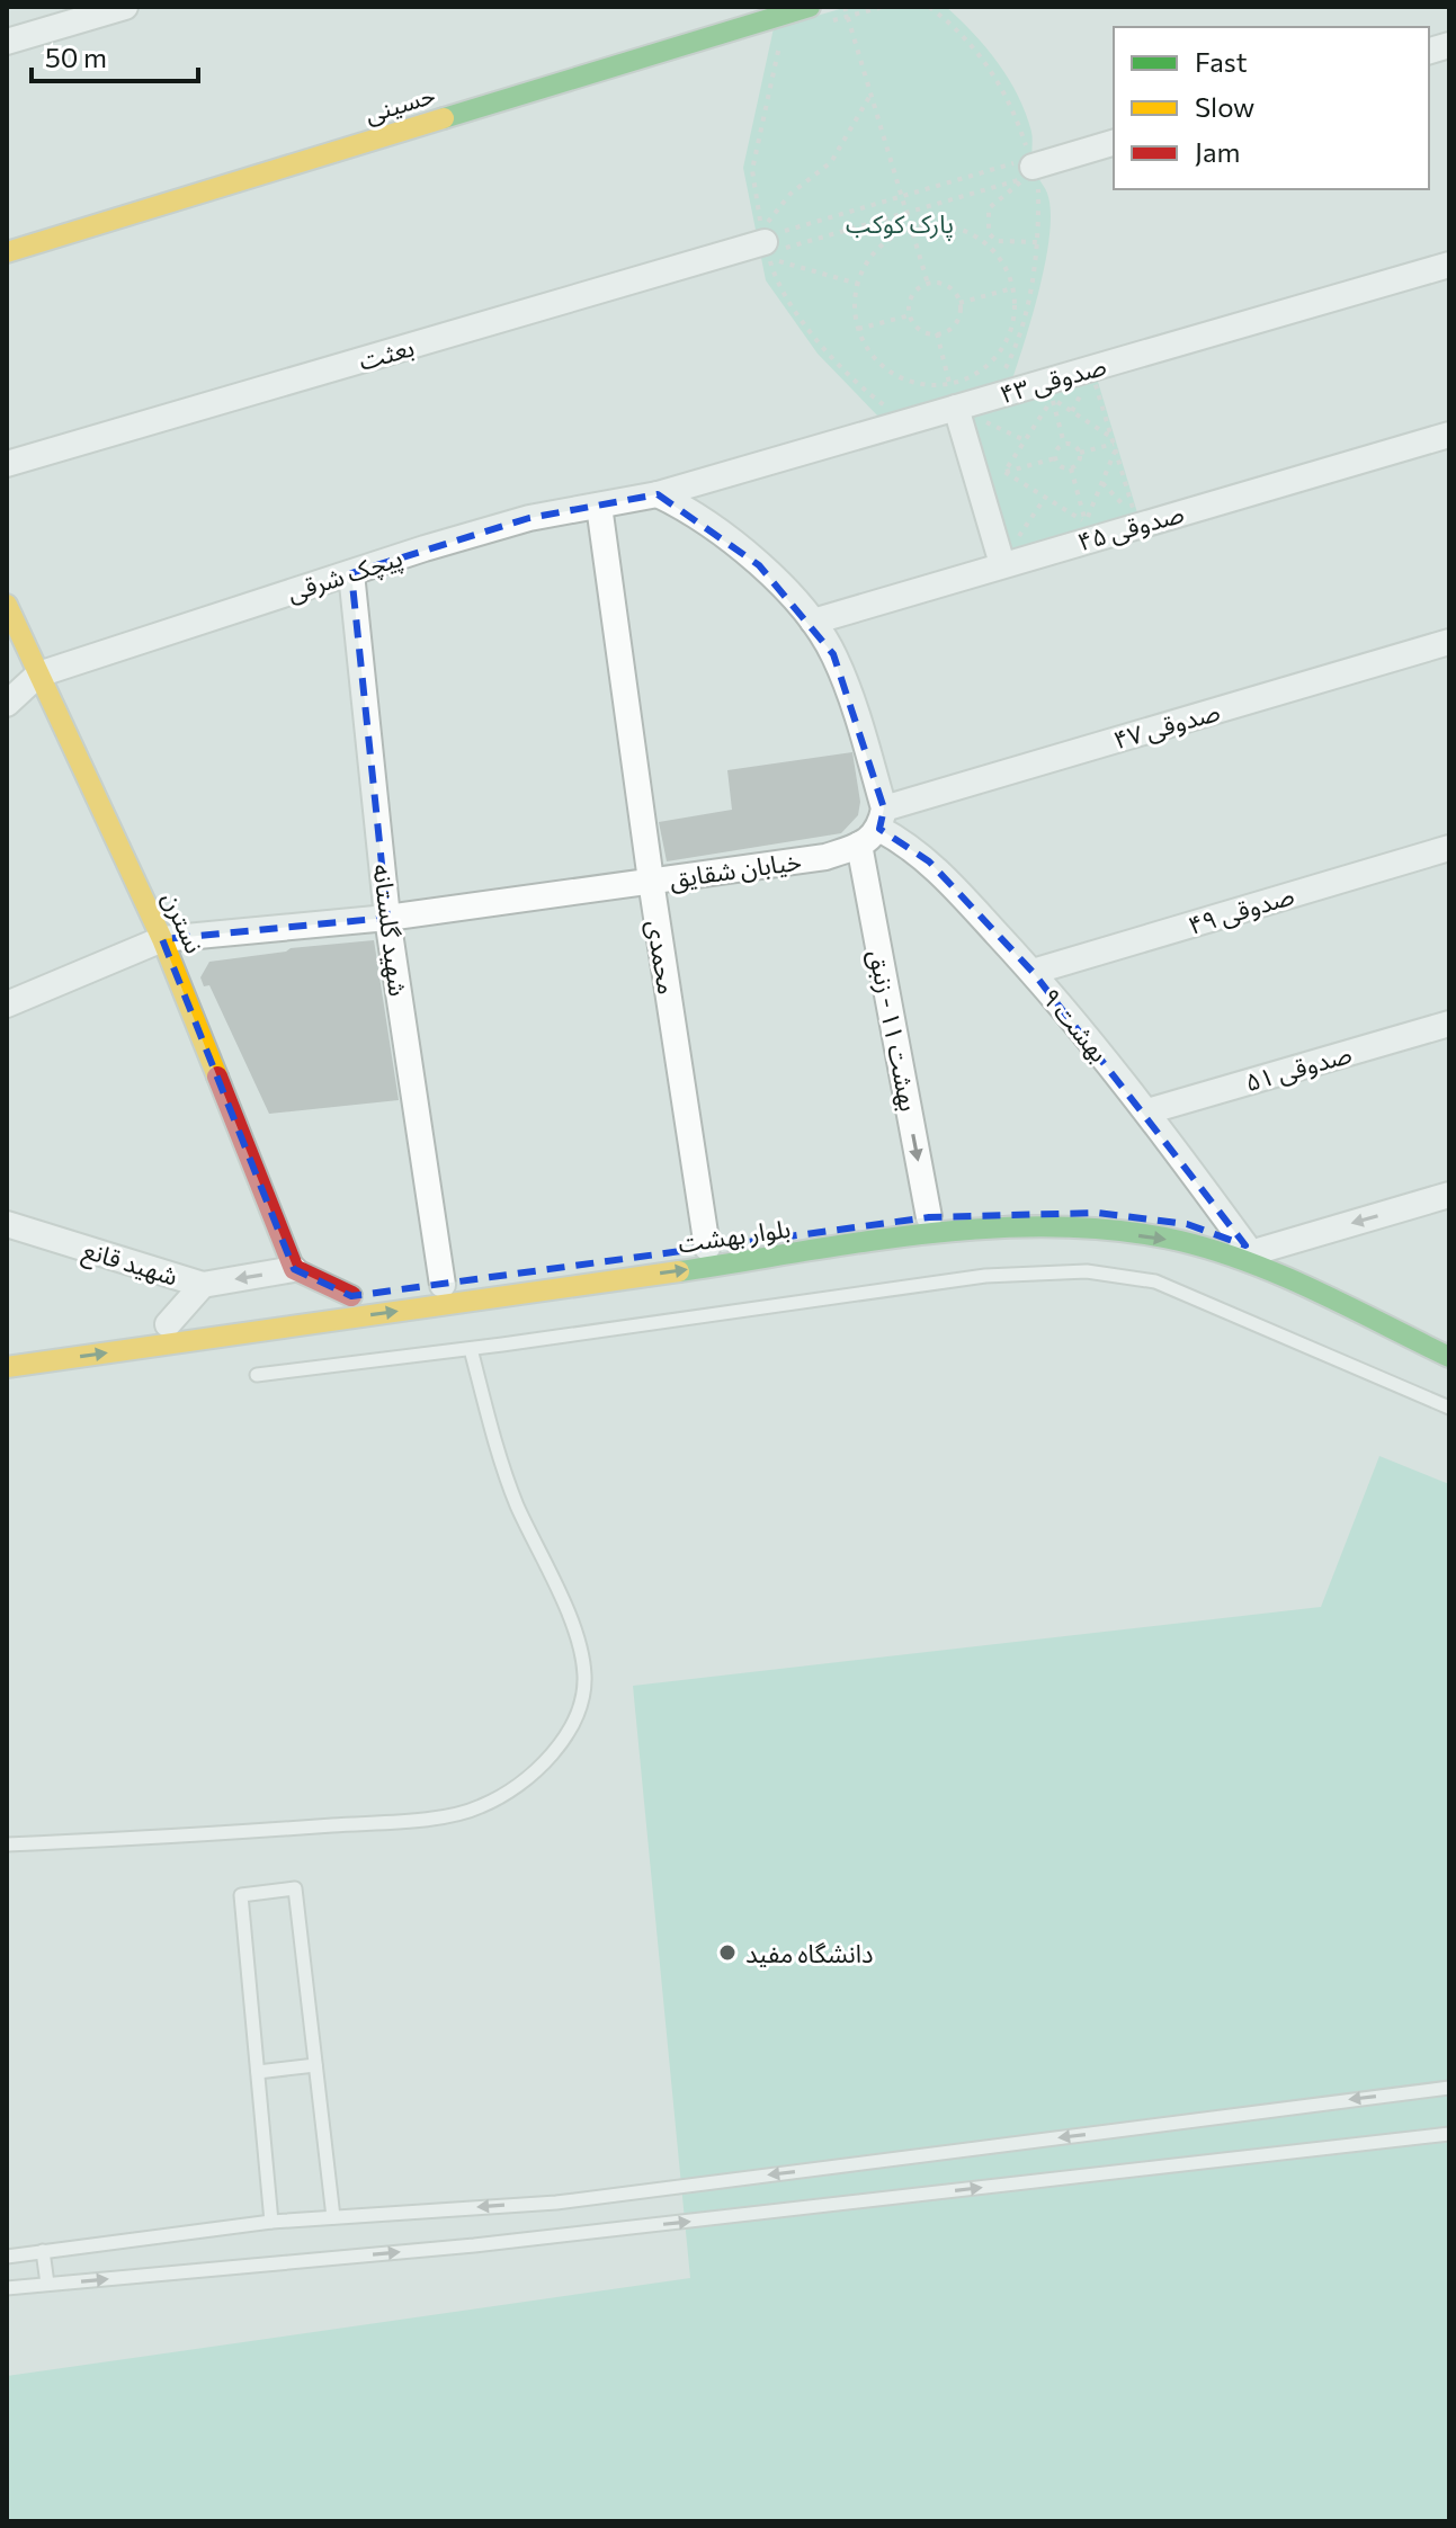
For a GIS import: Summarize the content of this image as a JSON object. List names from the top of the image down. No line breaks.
{"streets":{"street":["حسینی","بعثت","صدوقی ۴۳","صدوقی ۴۵","پیچک شرقی","صدوقی ۴۷","خیابان شقایق","صدوقی ۴۹","نسترن","شهید گلستانه","محمدی","بهشت ۹","بهشت ۱۱ - زنبق","صدوقی ۵۱","بلوار بهشت","شهید قانع"]},"crossings":[["صدوقی ۴۳","پیچک شرقی"],["پیچک شرقی","نسترن"],["پیچک شرقی","شهید گلستانه"],["پیچک شرقی","محمدی"],["صدوقی ۴۷","خیابان شقایق"],["صدوقی ۴۷","بهشت ۹"],["خیابان شقایق","نسترن"],["خیابان شقایق","شهید گلستانه"],["خیابان شقایق","محمدی"],["خیابان شقایق","بهشت ۹"],["خیابان شقایق","بهشت ۱۱ - زنبق"],["صدوقی ۴۹","بهشت ۹"],["شهید گلستانه","بلوار بهشت"],["محمدی","بلوار بهشت"],["بهشت ۹","صدوقی ۵۱"],["بهشت ۹","بلوار بهشت"],["بهشت ۱۱ - زنبق","بلوار بهشت"],["بلوار بهشت","شهید قانع"]],"one_way":["بهشت ۱۱ - زنبق"],"parks":["پارک کوکب"],"places":["دانشگاه مفید"],"legend":["Fast","Slow","Jam"],"scale_bar":"50 m"}
